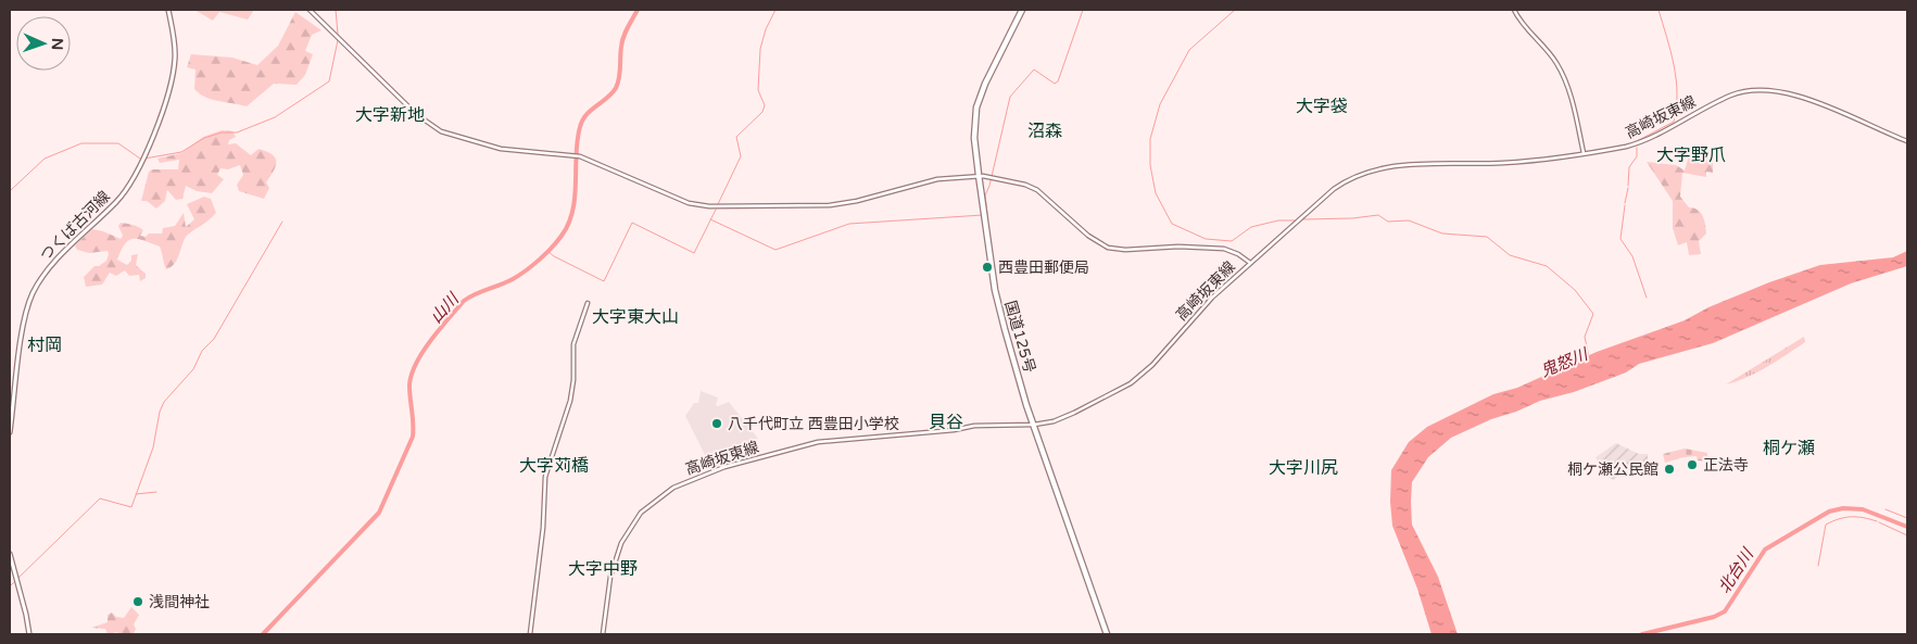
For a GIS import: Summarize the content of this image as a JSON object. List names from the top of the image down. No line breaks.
{"streets":{"highway":["国道125号"],"main road":["つくば古河線"],"street":["高崎坂東線"]},"crossings":[["高崎坂東線","国道125号"]],"districts":["大字袋","大字新地","沼森","大字野爪","大字東大山","村岡","貝谷","桐ケ瀬","大字苅橋","大字川尻","大字中野"],"water":["山川","鬼怒川","北台川"],"places":["西豊田郵便局","八千代町立 西豊田小学校","正法寺","桐ケ瀬公民館","浅間神社"],"north":"right"}
